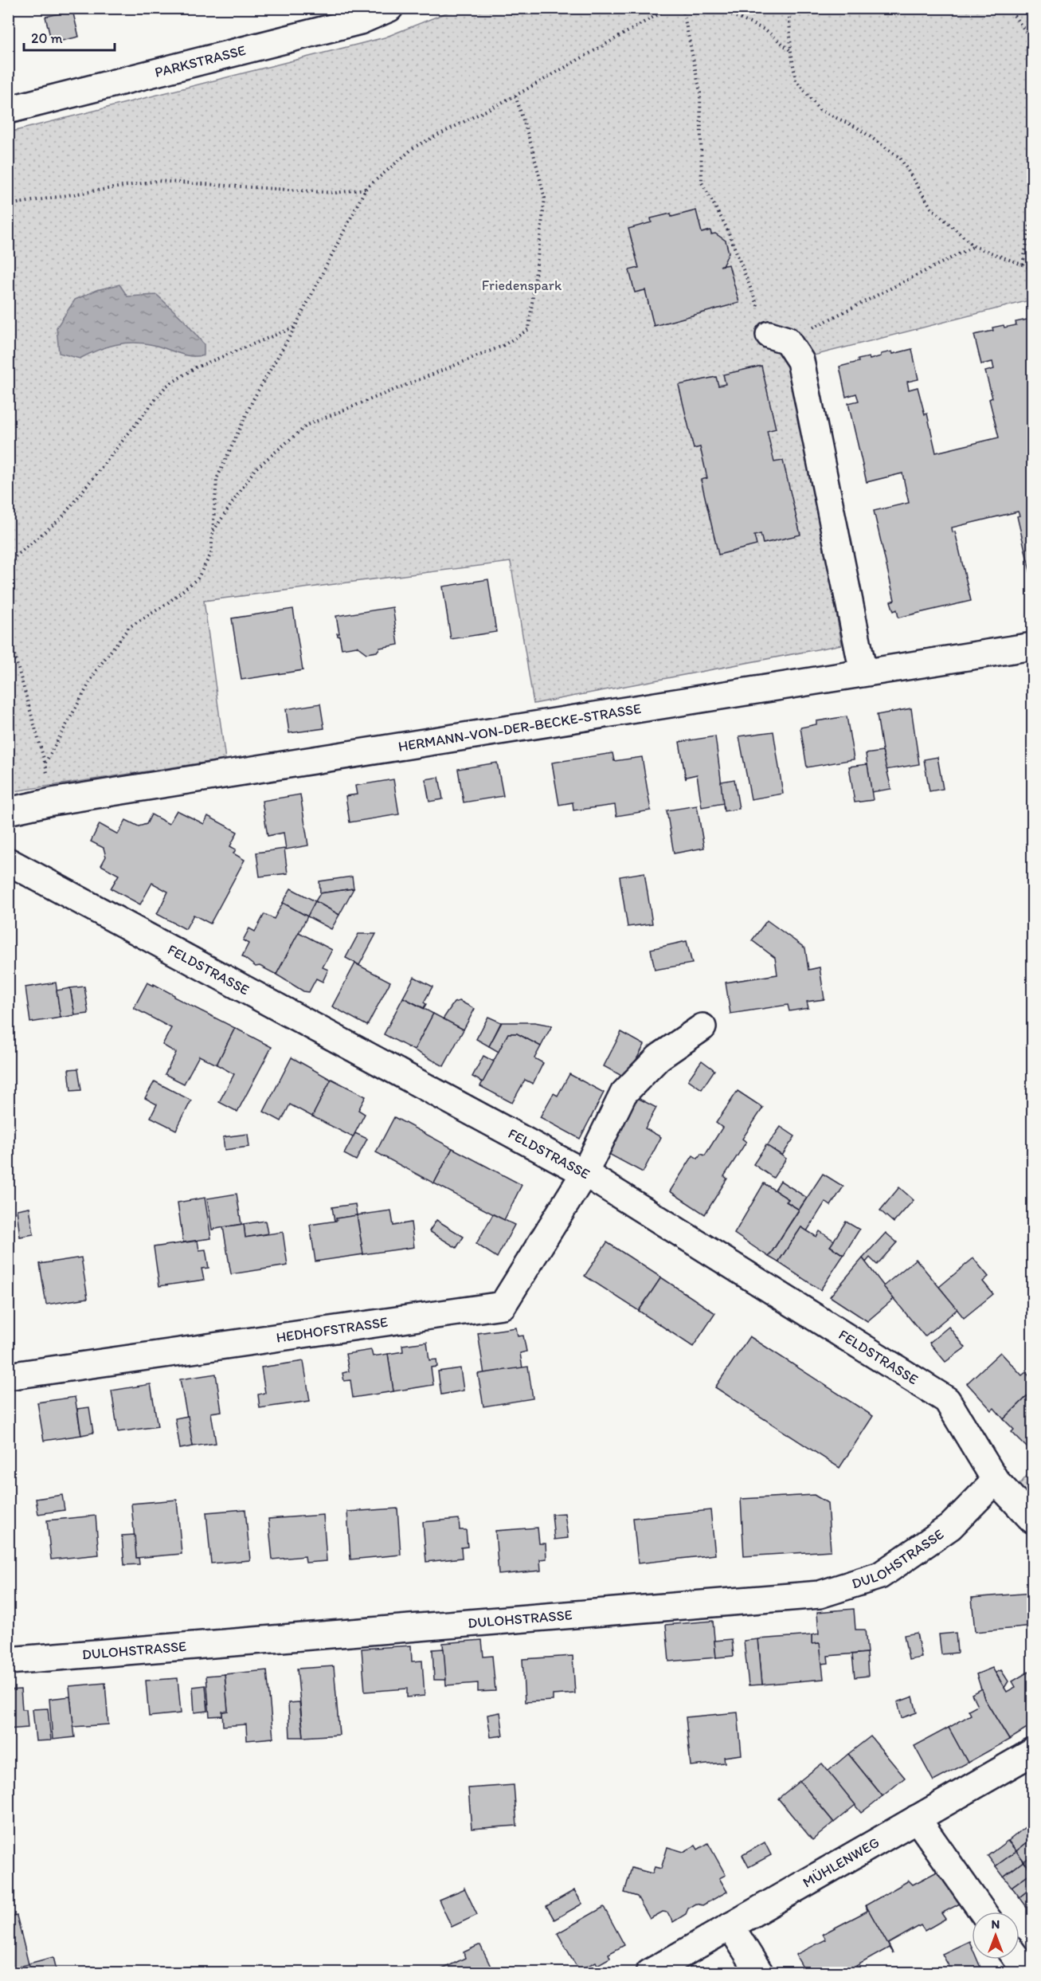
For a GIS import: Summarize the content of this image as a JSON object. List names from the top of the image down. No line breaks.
{"streets":{"street":["PARKSTRASSE","HERMANN-VON-DER-BECKE-STRASSE","FELDSTRASSE","HEDHOFSTRASSE","DULOHSTRASSE","MÜHLENWEG"]},"crossings":[["FELDSTRASSE","HEDHOFSTRASSE"],["FELDSTRASSE","DULOHSTRASSE"]],"parks":["Friedenspark"],"scale_bar":"20 m","north":"top"}
